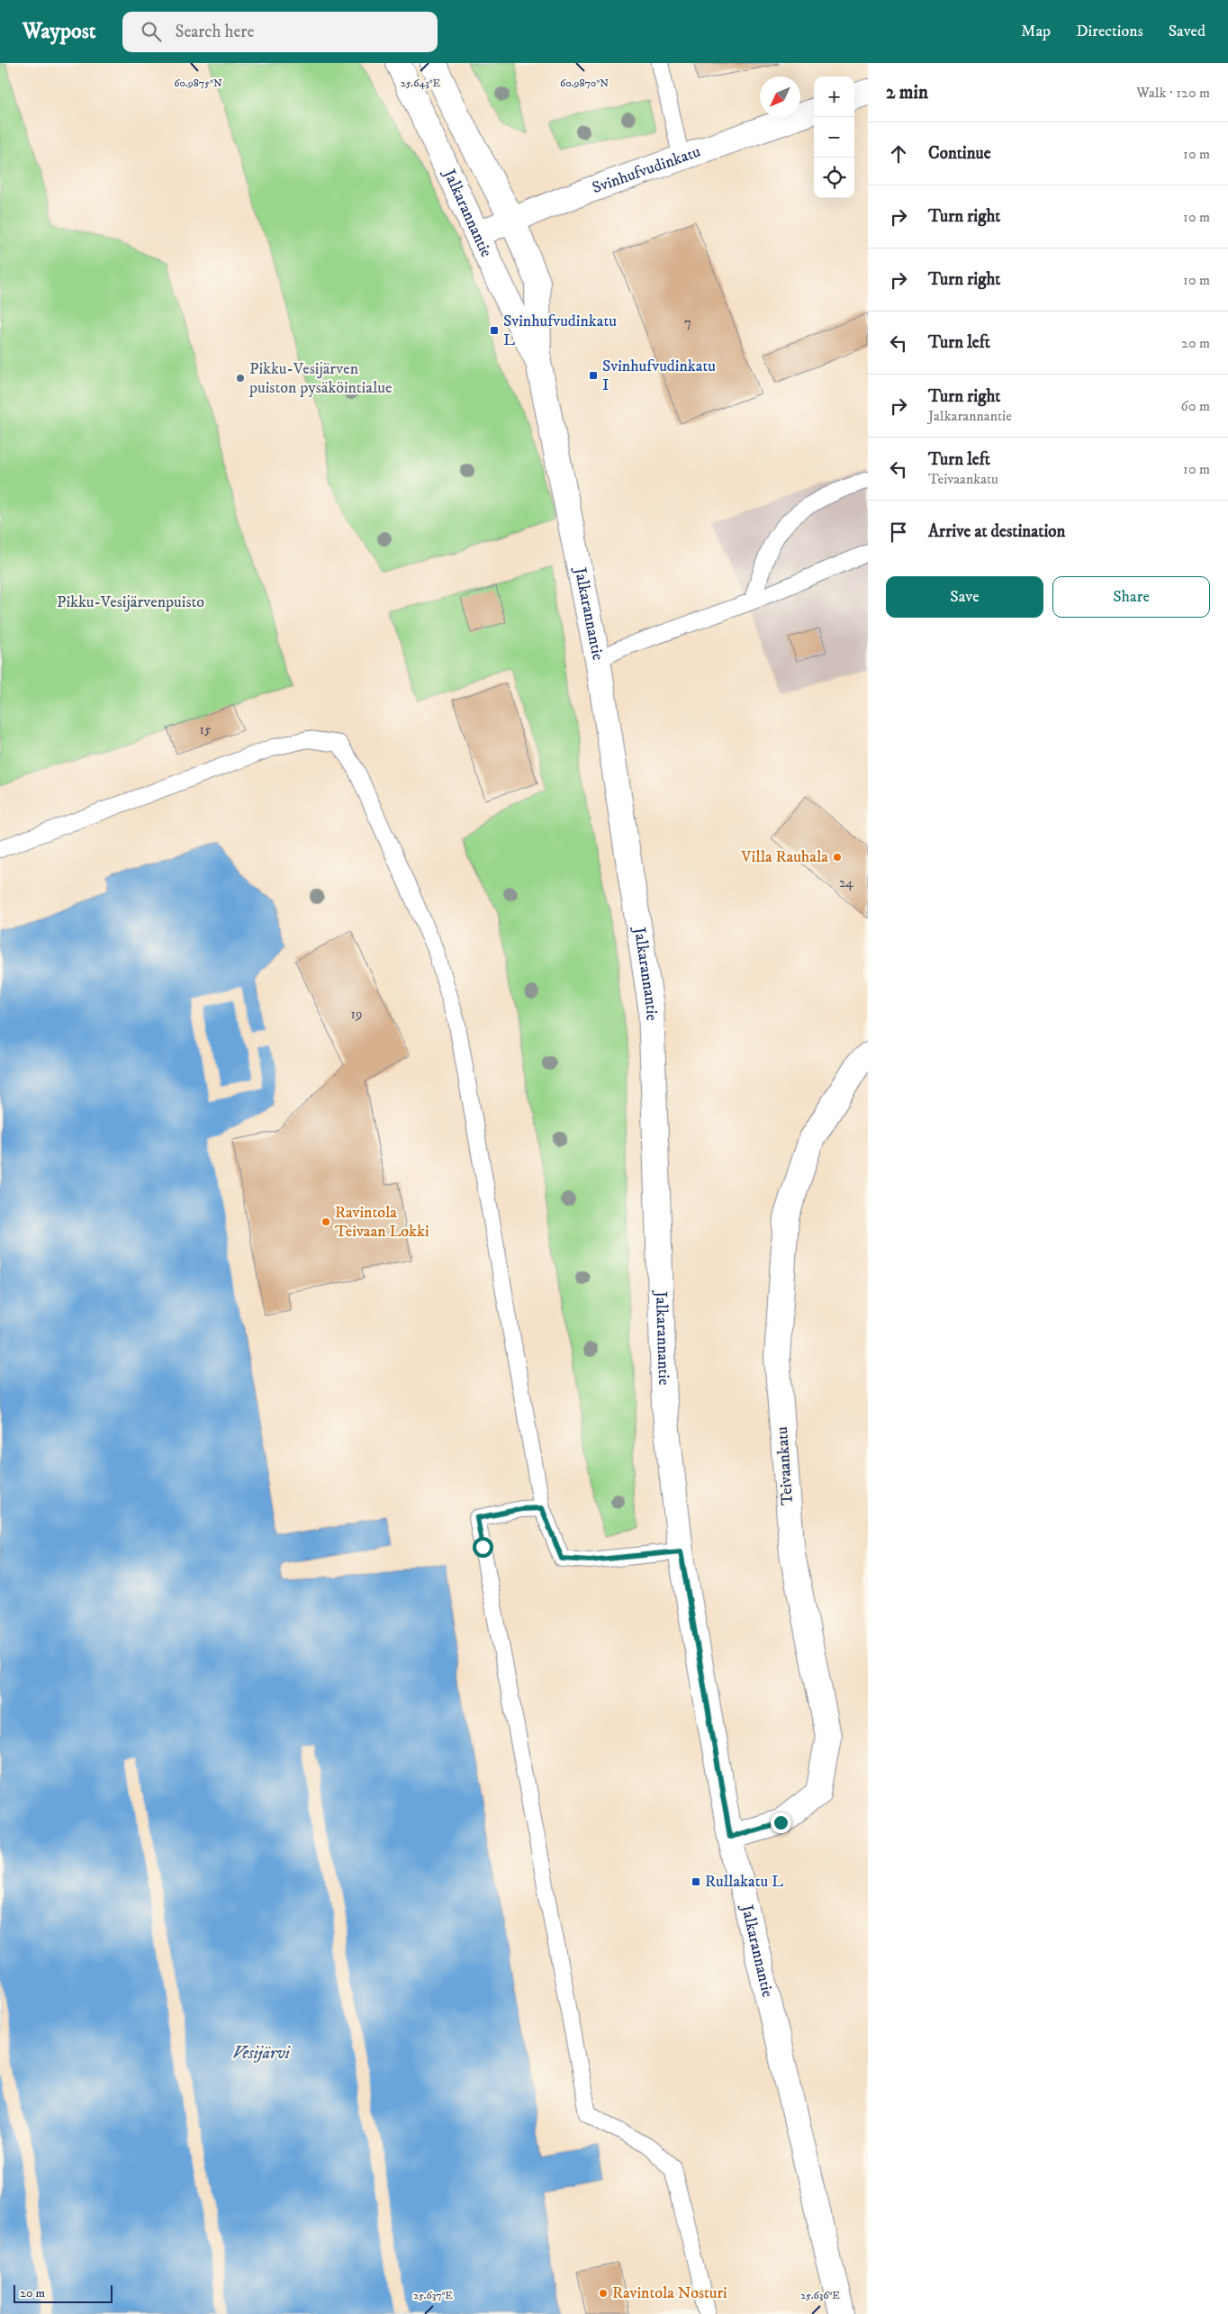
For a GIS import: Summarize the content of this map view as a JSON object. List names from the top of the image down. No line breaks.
{"streets":{"main road":["Svinhufvudinkatu","Jalkarannantie","Teivaankatu"]},"crossings":[["Svinhufvudinkatu","Jalkarannantie"],["Jalkarannantie","Teivaankatu"]],"water":["Vesijärvi"],"parks":["Pikku-Vesijärvenpuisto"],"places":{"transit":["Svinhufvudinkatu L","Svinhufvudinkatu I","Rullakatu L"],"other":["Pikku-Vesijärven puiston pysäköintialue","Villa Rauhala","Ravintola Teivaan Lokki","Ravintola Nosturi"]},"house_numbers":["7","15","24","19"],"scale_bar":"20 m","north":"bottom left","page":{"header":"Waypost","search":"Search here","nav":["Map","Directions","Saved"],"heading":["2 min","Walk · 120 m"],"map_buttons":["+","−"],"list":[["Continue","10 m"],["Turn right","10 m"],["Turn right","10 m"],["Turn left","20 m"],["Turn right","Jalkarannantie","60 m"],["Turn left","Teivaankatu","10 m"],"Arrive at destination"],"buttons":["Save","Share"],"scale":"20 m"},"coordinates":["25.643°E","60.9875°N","60.9870°N","25.637°E","25.636°E"]}
